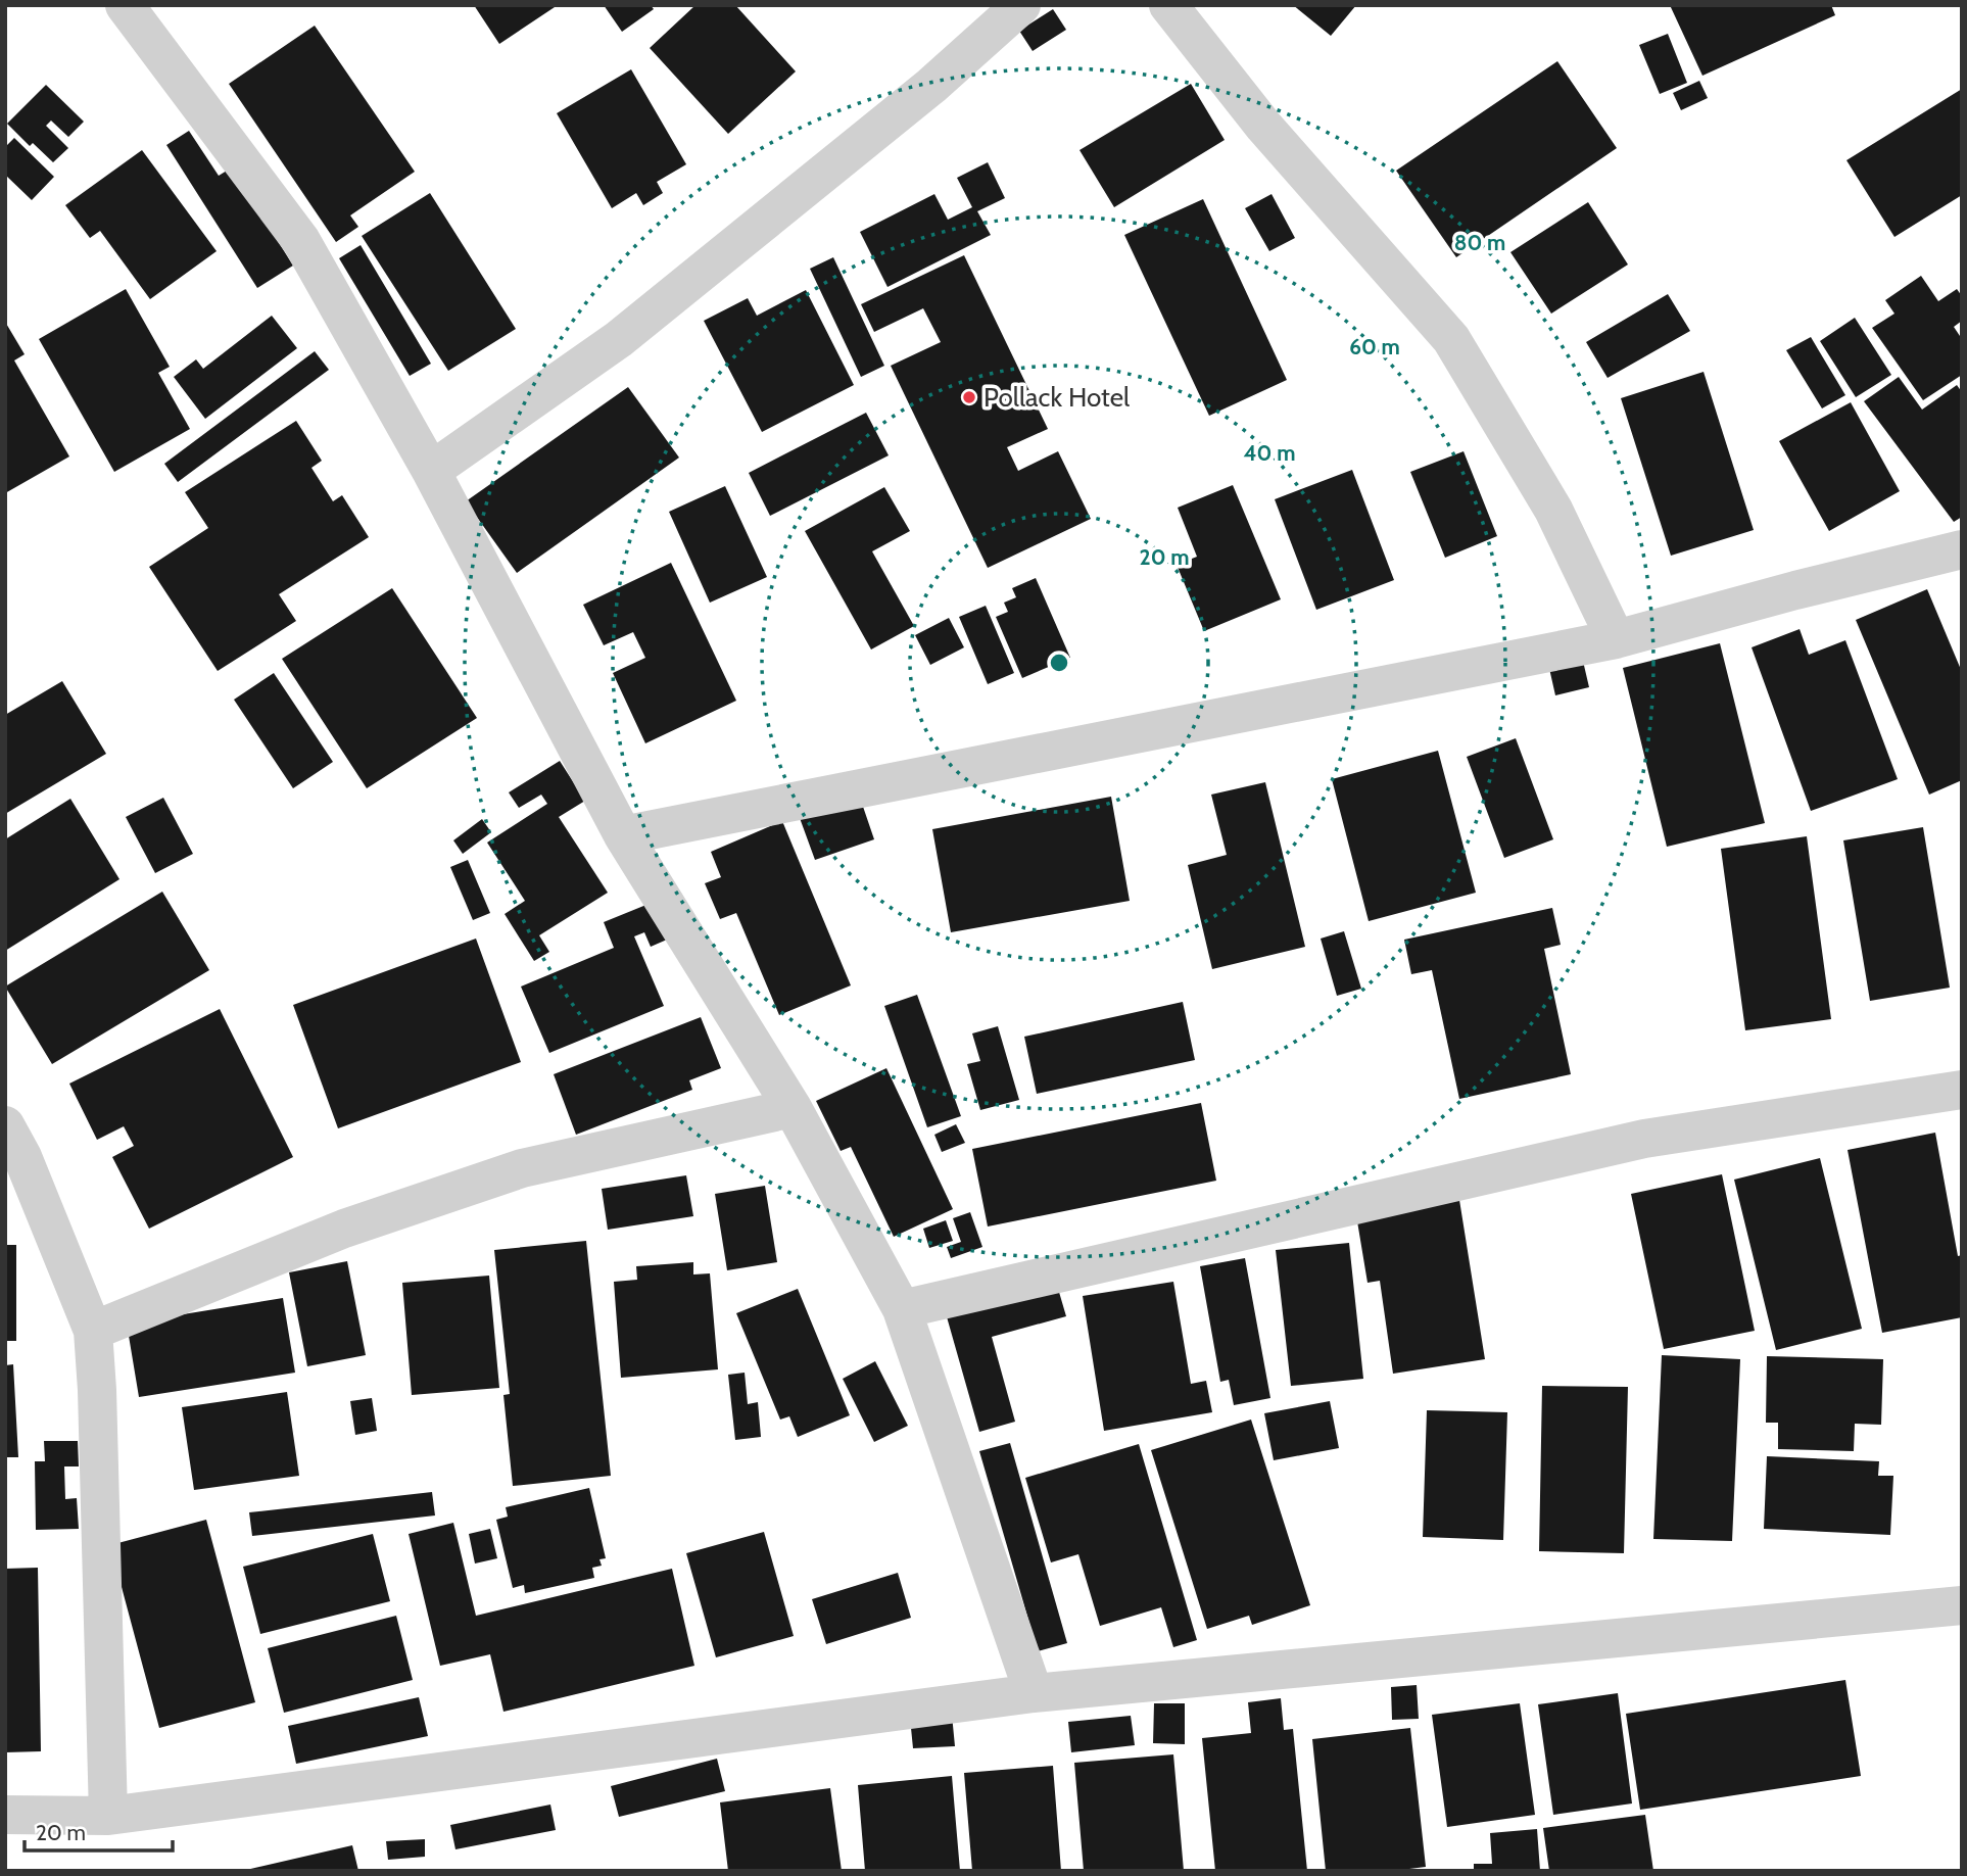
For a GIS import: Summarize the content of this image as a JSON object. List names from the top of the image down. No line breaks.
{"places":["Pollack Hotel"],"scale_bar":"20 m","rings":["80 m","60 m","40 m","20 m"]}
